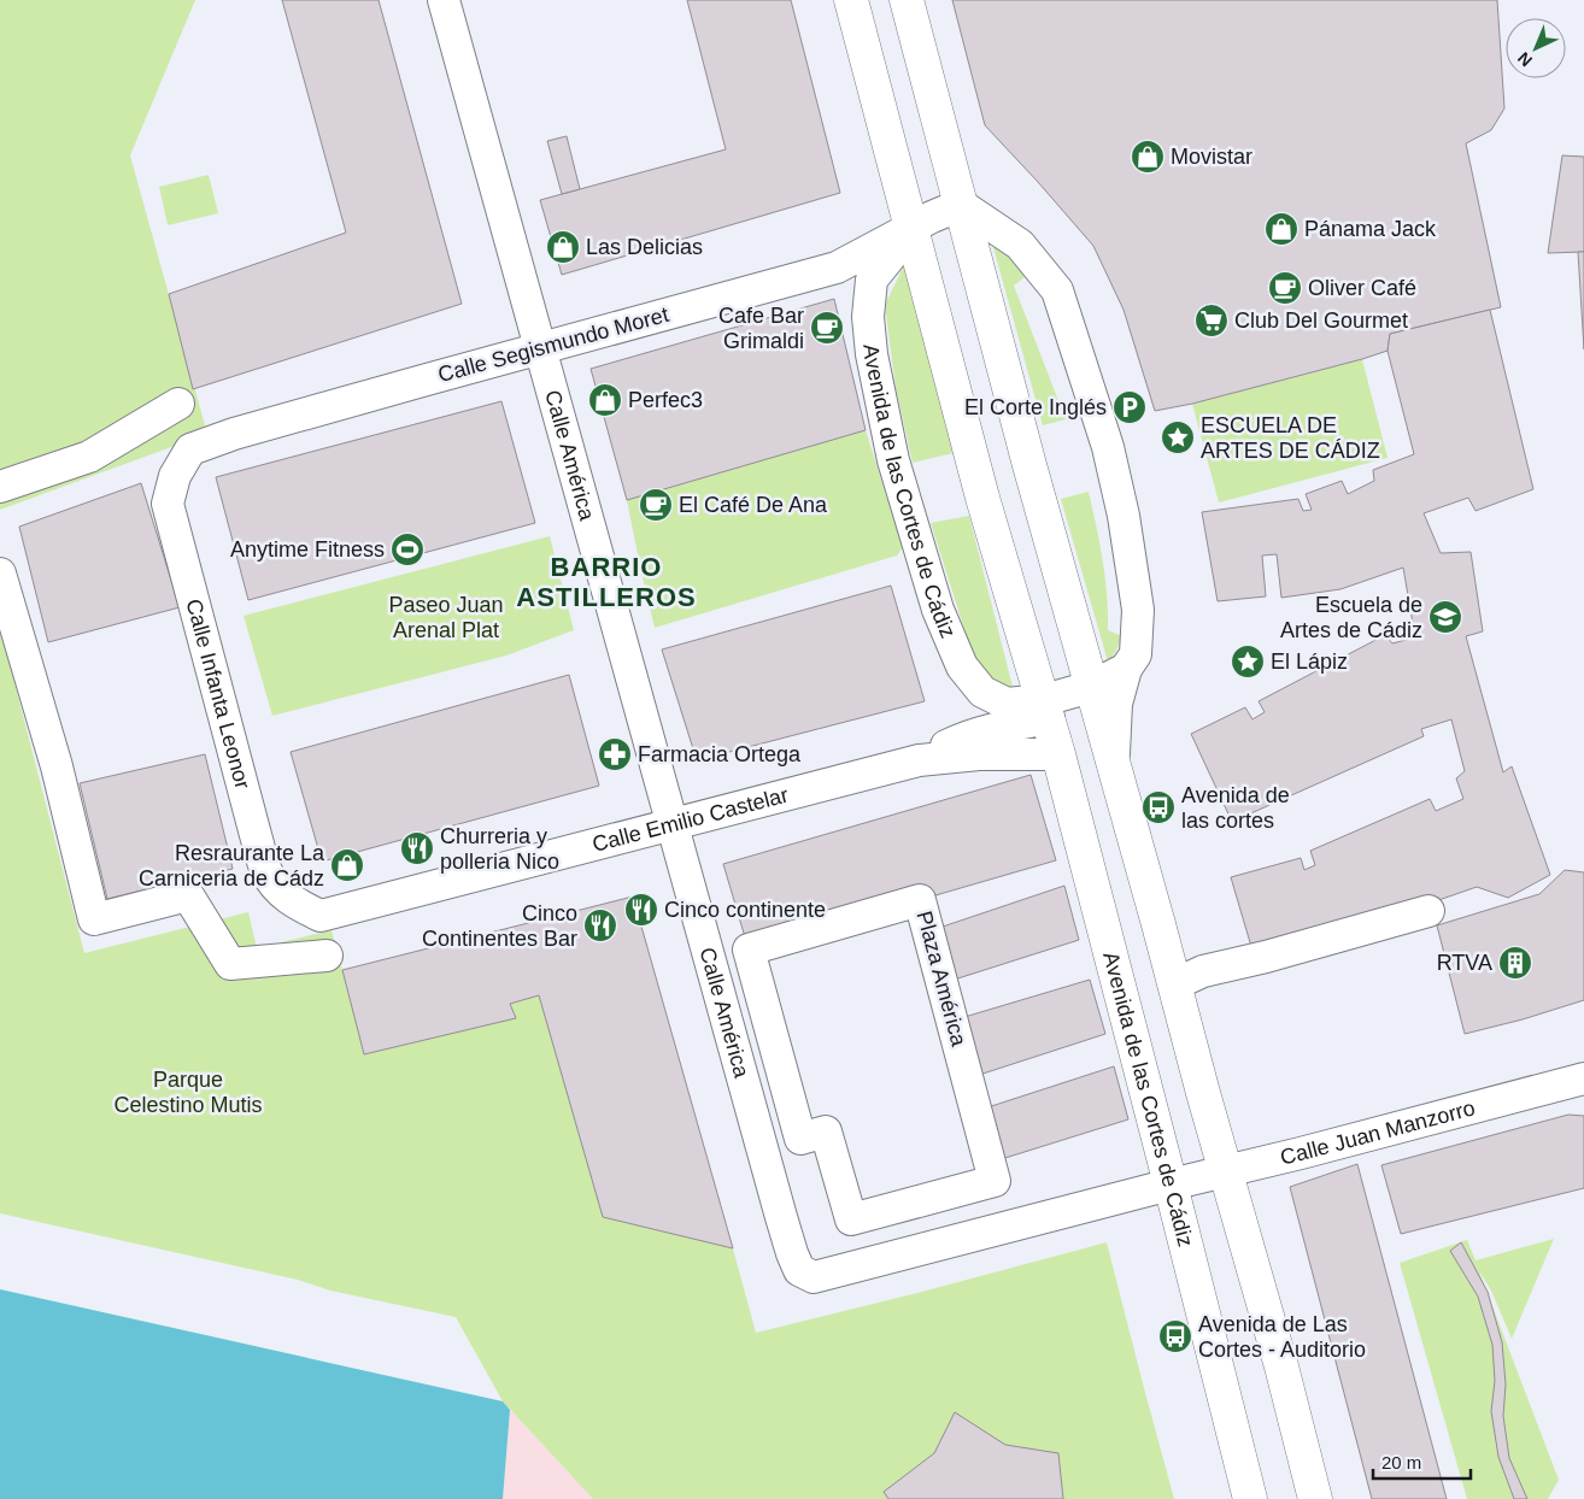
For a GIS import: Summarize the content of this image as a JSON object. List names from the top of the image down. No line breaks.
{"streets":{"main road":["Avenida de las Cortes de Cádiz"],"street":["Calle Segismundo Moret","Calle América","Calle Infanta Leonor","Calle Emilio Castelar","Plaza América","Calle Juan Manzorro"]},"crossings":[["Calle Segismundo Moret","Calle América"],["Calle Segismundo Moret","Avenida de las Cortes de Cádiz"],["Calle Segismundo Moret","Calle Infanta Leonor"],["Calle América","Avenida de las Cortes de Cádiz"],["Calle América","Calle Emilio Castelar"],["Calle América","Calle Juan Manzorro"],["Avenida de las Cortes de Cádiz","Calle Juan Manzorro"],["Calle Infanta Leonor","Calle Emilio Castelar"]],"districts":["BARRIO ASTILLEROS"],"parks":["Paseo Juan Arenal Plat","Parque Celestino Mutis"],"places":{"shop":["Movistar","Pánama Jack","Las Delicias","Perfec3","Resraurante La Carniceria de Cádz"],"cafe":["Oliver Café","Cafe Bar Grimaldi","El Café De Ana"],"supermarket":["Club Del Gourmet"],"parking":["El Corte Inglés"],"place":["ESCUELA DE ARTES DE CÁDIZ","El Lápiz"],"sports":["Anytime Fitness"],"school or university":["Escuela de Artes de Cádiz"],"pharmacy":["Farmacia Ortega"],"bus stop":["Avenida de las cortes","Avenida de Las Cortes - Auditorio"],"restaurant":["Churreria y polleria Nico","Cinco continente","Cinco Continentes Bar"],"building":["RTVA"]},"scale_bar":"20 m","north":"bottom left"}
